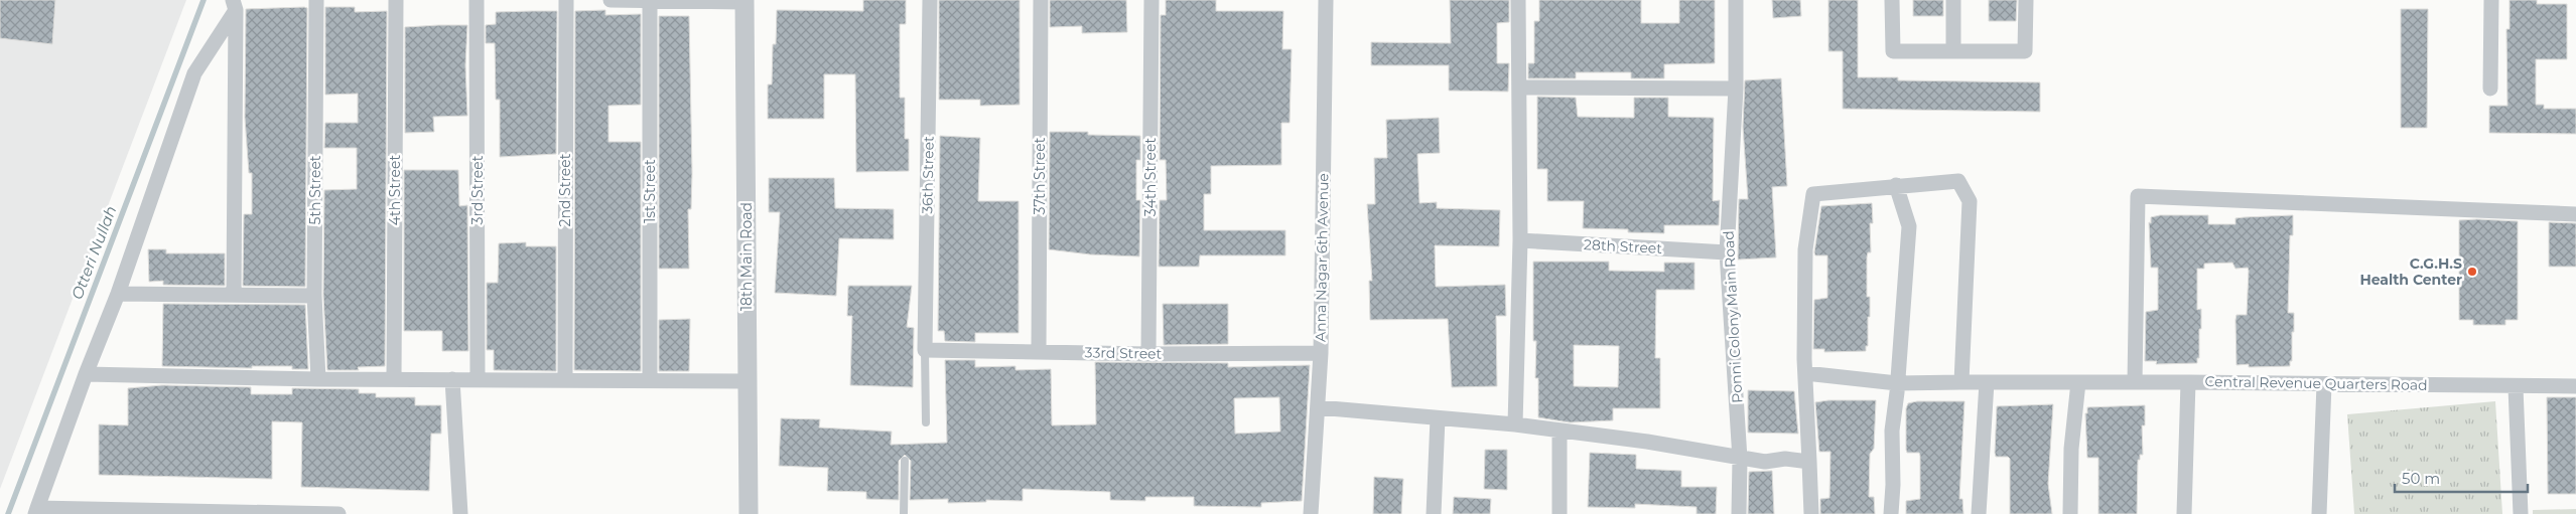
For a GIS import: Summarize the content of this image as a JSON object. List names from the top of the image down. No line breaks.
{"streets":{"street":["36th Street","37th Street","34th Street","5th Street","4th Street","3rd Street","2nd Street","1st Street","28th Street","18th Main Road","Anna Nagar 6th Avenue","Ponni Colony Main Road","33rd Street","Central Revenue Quarters Road"]},"crossings":[["36th Street","33rd Street"],["37th Street","33rd Street"],["34th Street","33rd Street"],["28th Street","Ponni Colony Main Road"],["Anna Nagar 6th Avenue","33rd Street"]],"water":["Otteri Nullah"],"places":["C.G.H.S Health Center"],"scale_bar":"50 m"}
